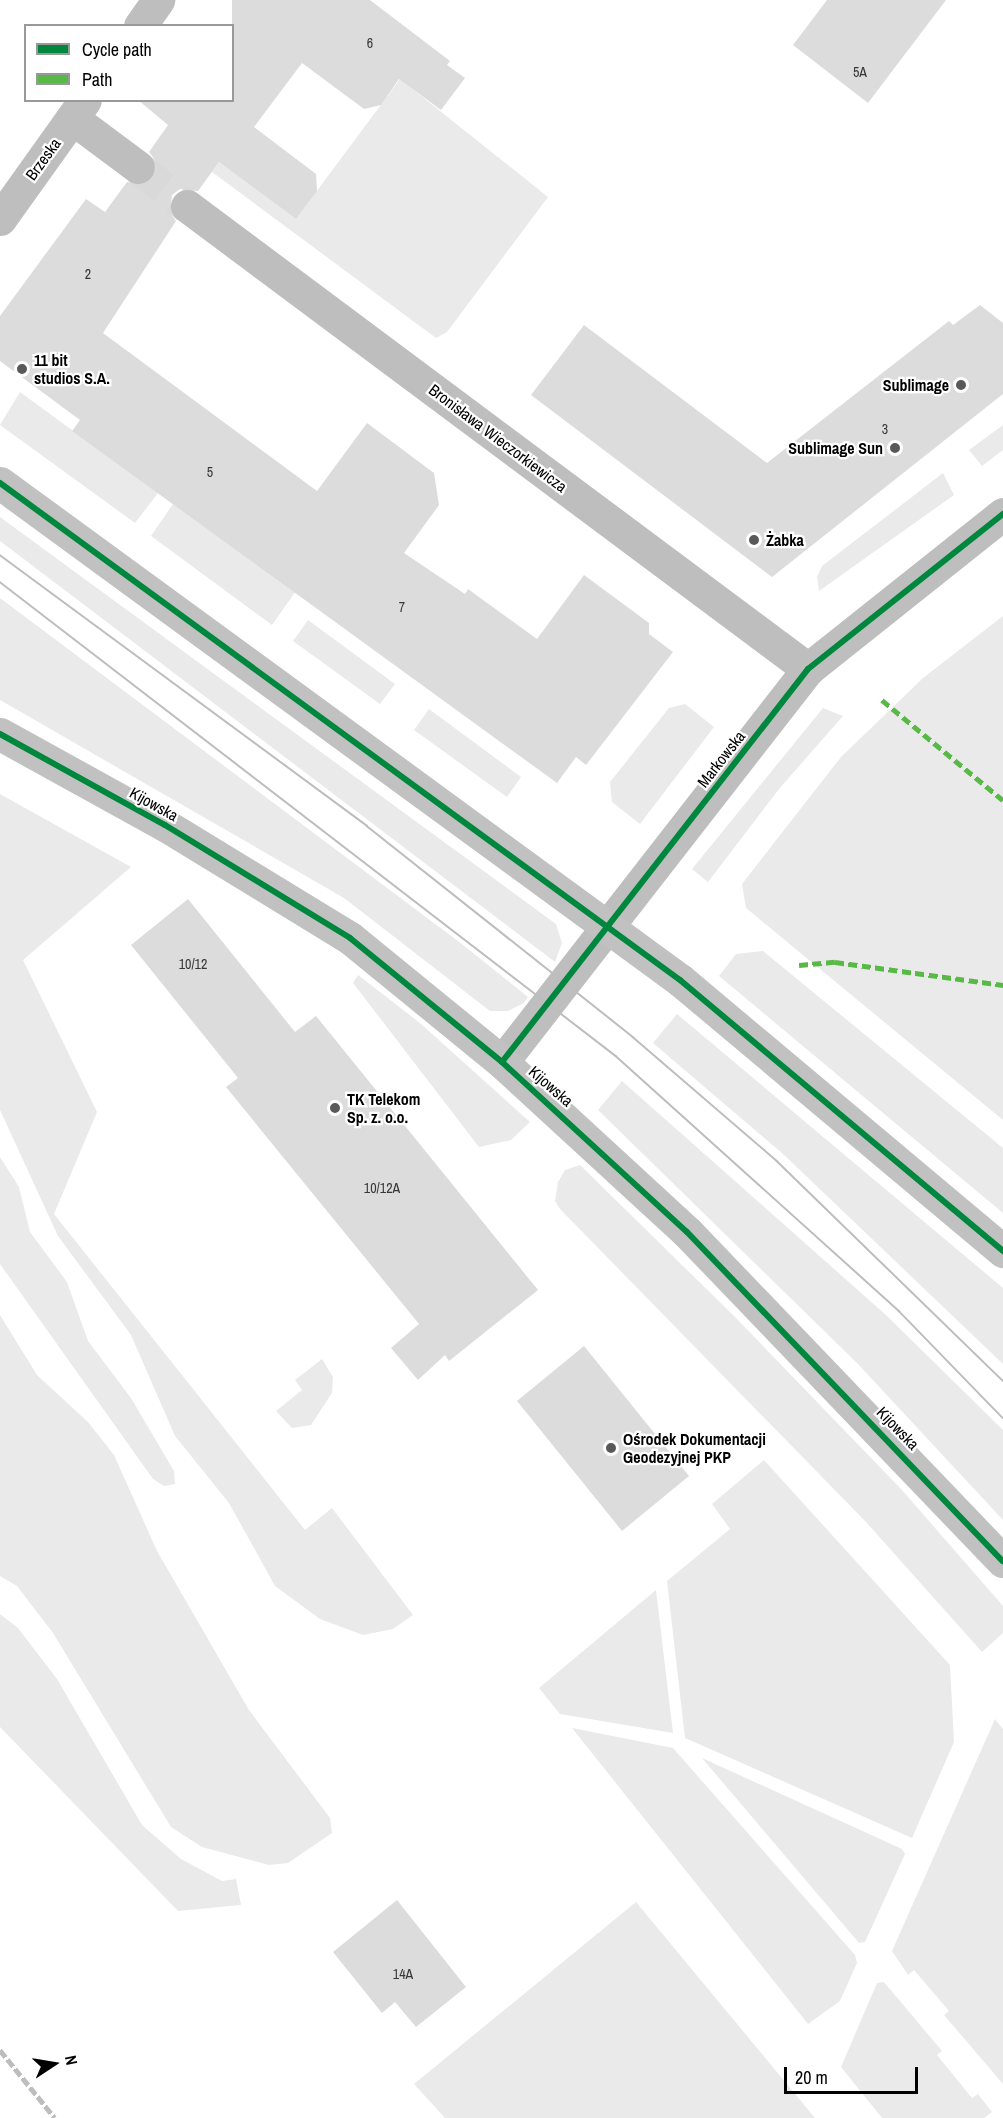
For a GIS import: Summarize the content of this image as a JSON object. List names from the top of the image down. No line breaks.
{"streets":{"street":["Brzeska","Bronisława Wieczorkiewicza","Markowska","Kijowska"]},"crossings":[["Bronisława Wieczorkiewicza","Markowska"],["Markowska","Kijowska"]],"places":["11 bit studios S.A.","Sublimage","Sublimage Sun","Żabka","TK Telekom Sp. z. o.o.","Ośrodek Dokumentacji Geodezyjnej PKP"],"house_numbers":["6","5A","2","3","5","7","10/12","10/12A","14A"],"legend":["Cycle path","Path"],"scale_bar":"20 m","north":"right"}
